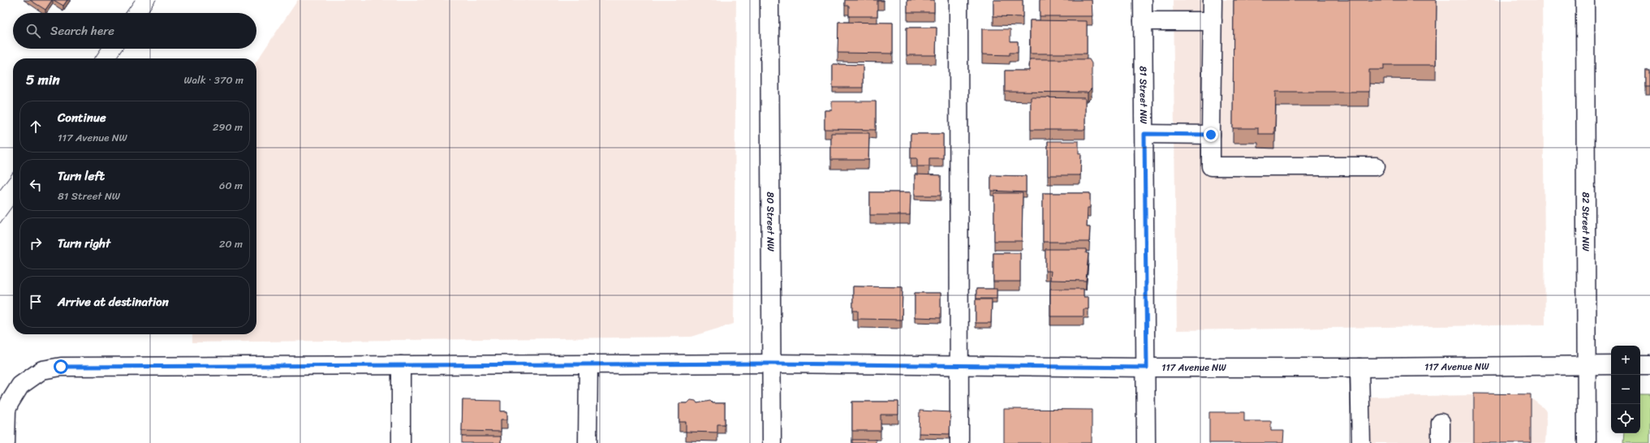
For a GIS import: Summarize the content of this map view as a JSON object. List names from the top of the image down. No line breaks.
{"streets":{"street":["81 Street NW","80 Street NW","82 Street NW","117 Avenue NW"]},"crossings":[["81 Street NW","117 Avenue NW"],["80 Street NW","117 Avenue NW"],["82 Street NW","117 Avenue NW"]],"page":{"search":"Search here","heading":["5 min","Walk · 370 m"],"list":[["Continue","117 Avenue NW","290 m"],["Turn left","81 Street NW","60 m"],["Turn right","20 m"],"Arrive at destination"],"map_buttons":["+","−"]}}
